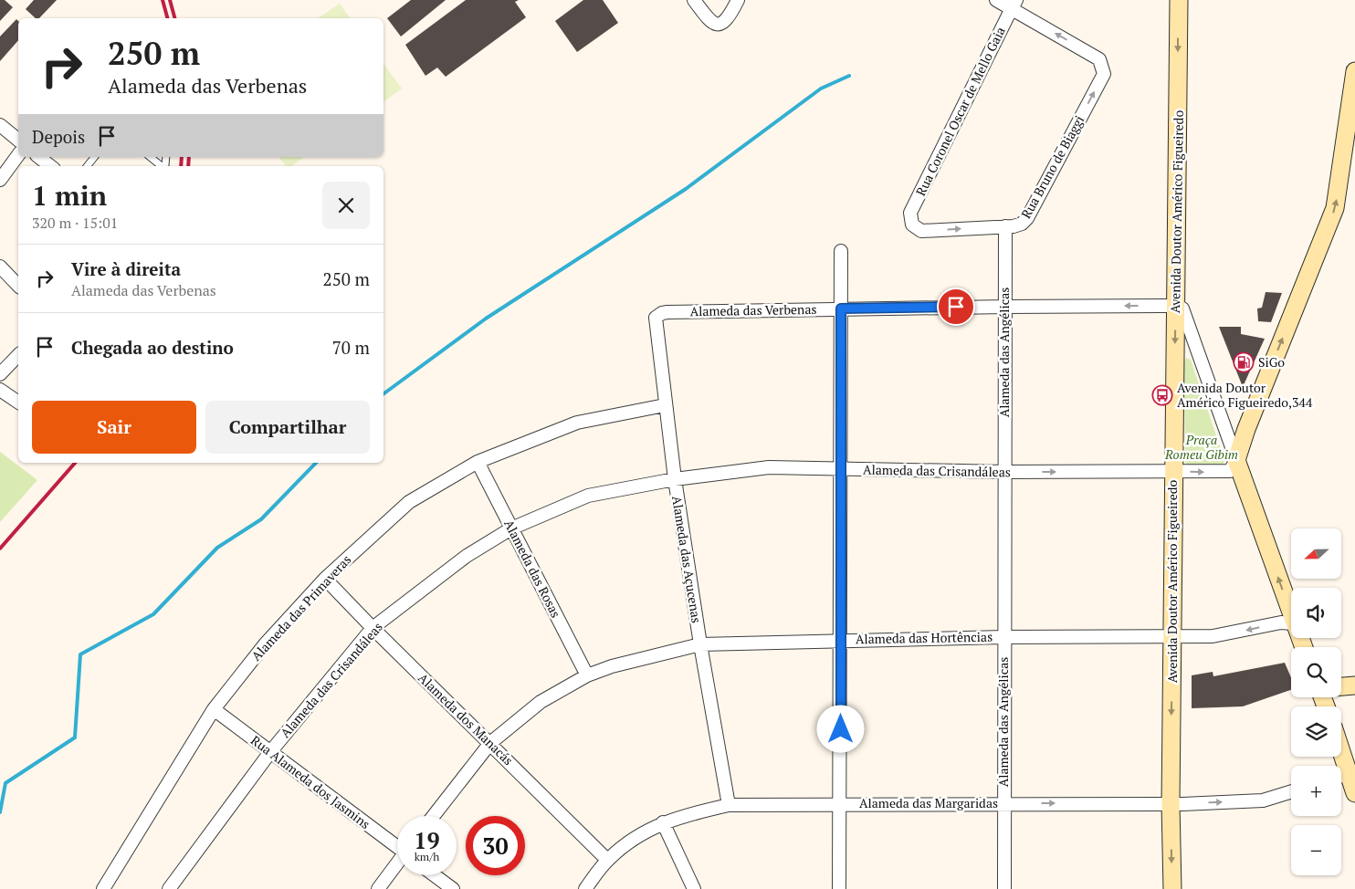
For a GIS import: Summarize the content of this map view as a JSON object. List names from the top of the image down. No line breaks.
{"streets":{"main road":["Avenida Doutor Américo Figueiredo"],"street":["Rua Coronel Oscar de Mello Gaia","Rua Bruno de Biaggi","Alameda das Verbenas","Alameda das Angélicas","Alameda das Crisandáleas","Alameda das Açucenas","Alameda das Rosas","Alameda das Primaveras","Alameda das Hortências","Alameda dos Manacás","Rua Alameda dos Jasmins","Alameda das Margaridas"]},"crossings":[["Rua Coronel Oscar de Mello Gaia","Rua Bruno de Biaggi"],["Rua Bruno de Biaggi","Alameda das Angélicas"],["Avenida Doutor Américo Figueiredo","Alameda das Verbenas"],["Avenida Doutor Américo Figueiredo","Alameda das Crisandáleas"],["Avenida Doutor Américo Figueiredo","Alameda das Hortências"],["Avenida Doutor Américo Figueiredo","Alameda das Margaridas"],["Alameda das Verbenas","Alameda das Angélicas"],["Alameda das Verbenas","Alameda das Açucenas"],["Alameda das Angélicas","Alameda das Crisandáleas"],["Alameda das Angélicas","Alameda das Hortências"],["Alameda das Angélicas","Alameda das Margaridas"],["Alameda das Crisandáleas","Alameda das Açucenas"],["Alameda das Crisandáleas","Alameda das Rosas"],["Alameda das Crisandáleas","Alameda dos Manacás"],["Alameda das Crisandáleas","Rua Alameda dos Jasmins"],["Alameda das Açucenas","Alameda das Primaveras"],["Alameda das Açucenas","Alameda das Hortências"],["Alameda das Açucenas","Alameda das Margaridas"],["Alameda das Rosas","Alameda das Primaveras"],["Alameda das Rosas","Alameda das Hortências"],["Alameda das Primaveras","Alameda dos Manacás"],["Alameda das Primaveras","Rua Alameda dos Jasmins"],["Alameda das Hortências","Alameda dos Manacás"],["Alameda dos Manacás","Alameda das Margaridas"]],"one_way":["Alameda das Margaridas"],"parks":["Praça Romeu Gibim"],"places":{"fuel station":["SiGo"],"bus stop":["Avenida Doutor Américo Figueiredo,344"]},"north":"left","page":{"turn":["250 m","Alameda das Verbenas"],"then":"Depois","heading":["1 min","320 m · 15:01"],"list":[{"name":"Vire à direita","note":"Alameda das Verbenas","value":"250 m"},{"name":"Chegada ao destino","value":"70 m"}],"buttons":["Sair","Compartilhar"],"map_buttons":["+","−"],"speed":"19 km/h","limit":"30"}}
